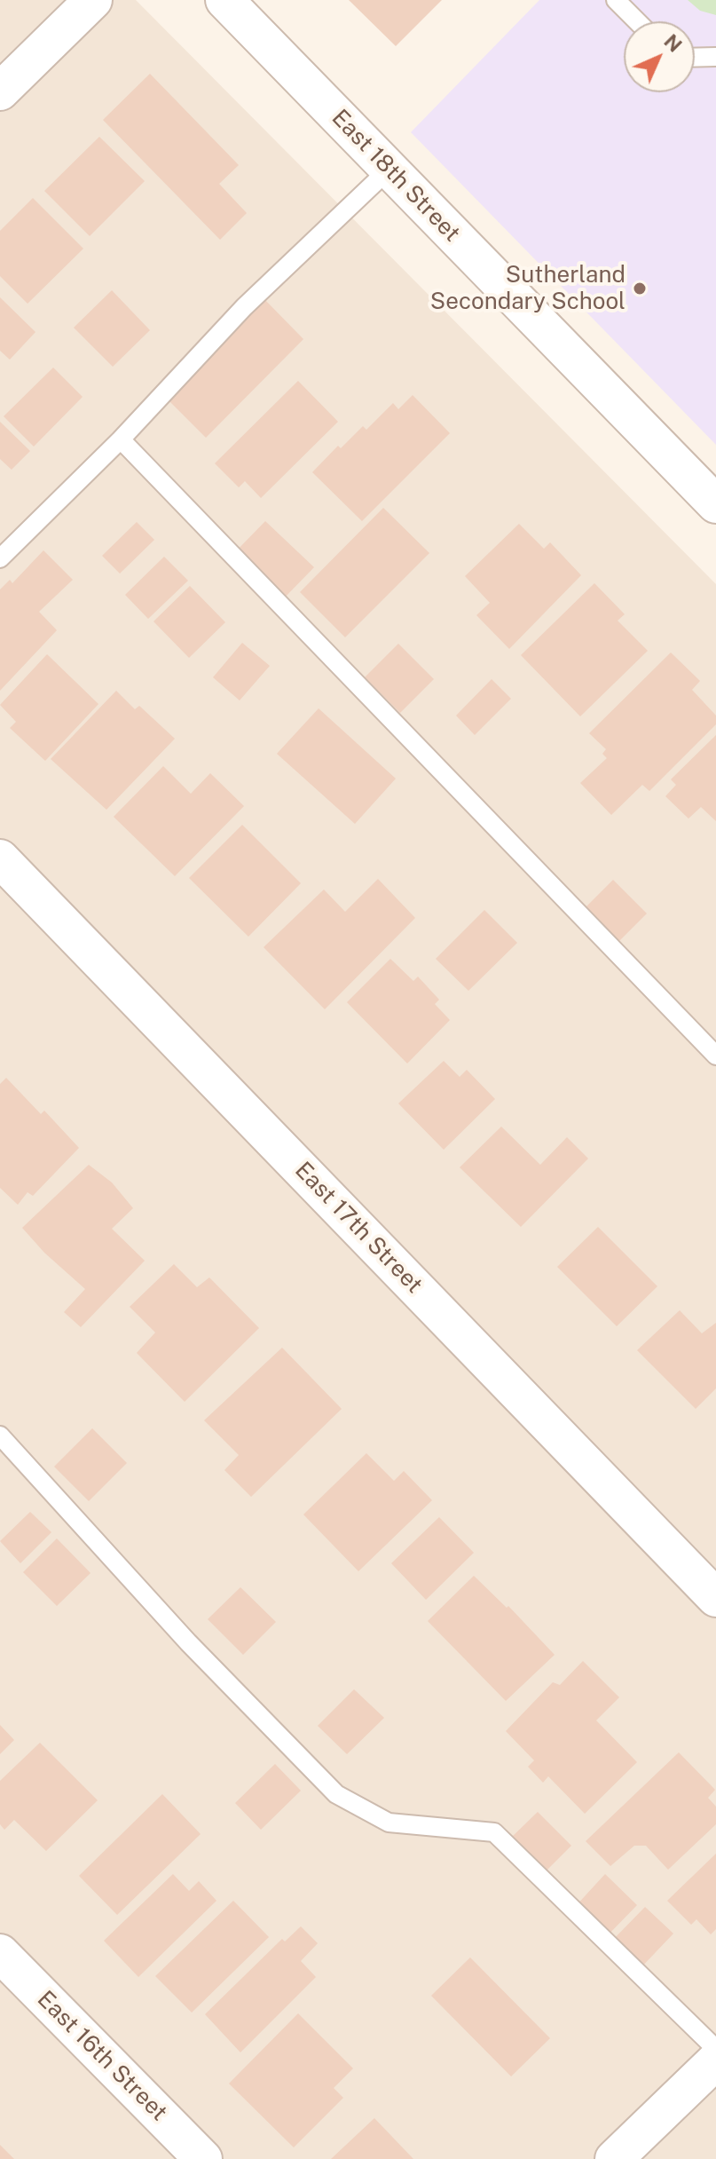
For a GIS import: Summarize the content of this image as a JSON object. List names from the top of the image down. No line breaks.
{"streets":{"street":["East 18th Street","East 17th Street","East 16th Street"]},"places":["Sutherland Secondary School"],"north":"top right"}
